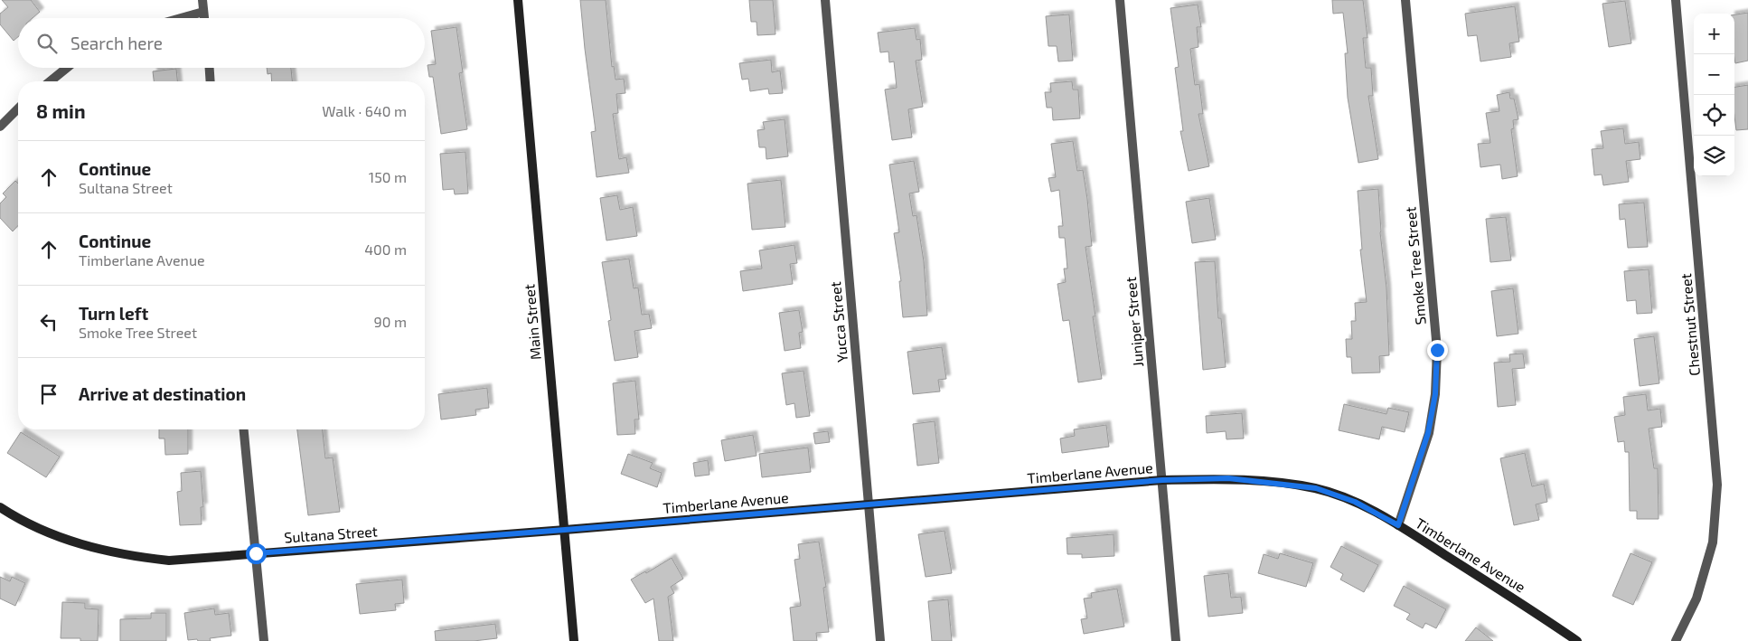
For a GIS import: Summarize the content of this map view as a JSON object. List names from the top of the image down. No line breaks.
{"streets":{"street":["Smoke Tree Street","Main Street","Yucca Street","Juniper Street","Chestnut Street","Timberlane Avenue","Sultana Street"]},"crossings":[["Smoke Tree Street","Timberlane Avenue"],["Main Street","Timberlane Avenue"],["Main Street","Sultana Street"],["Yucca Street","Timberlane Avenue"],["Juniper Street","Timberlane Avenue"],["Timberlane Avenue","Sultana Street"]],"page":{"map_buttons":["+","−"],"search":"Search here","heading":["8 min","Walk · 640 m"],"list":[["Continue","Sultana Street","150 m"],["Continue","Timberlane Avenue","400 m"],["Turn left","Smoke Tree Street","90 m"],"Arrive at destination"]}}
